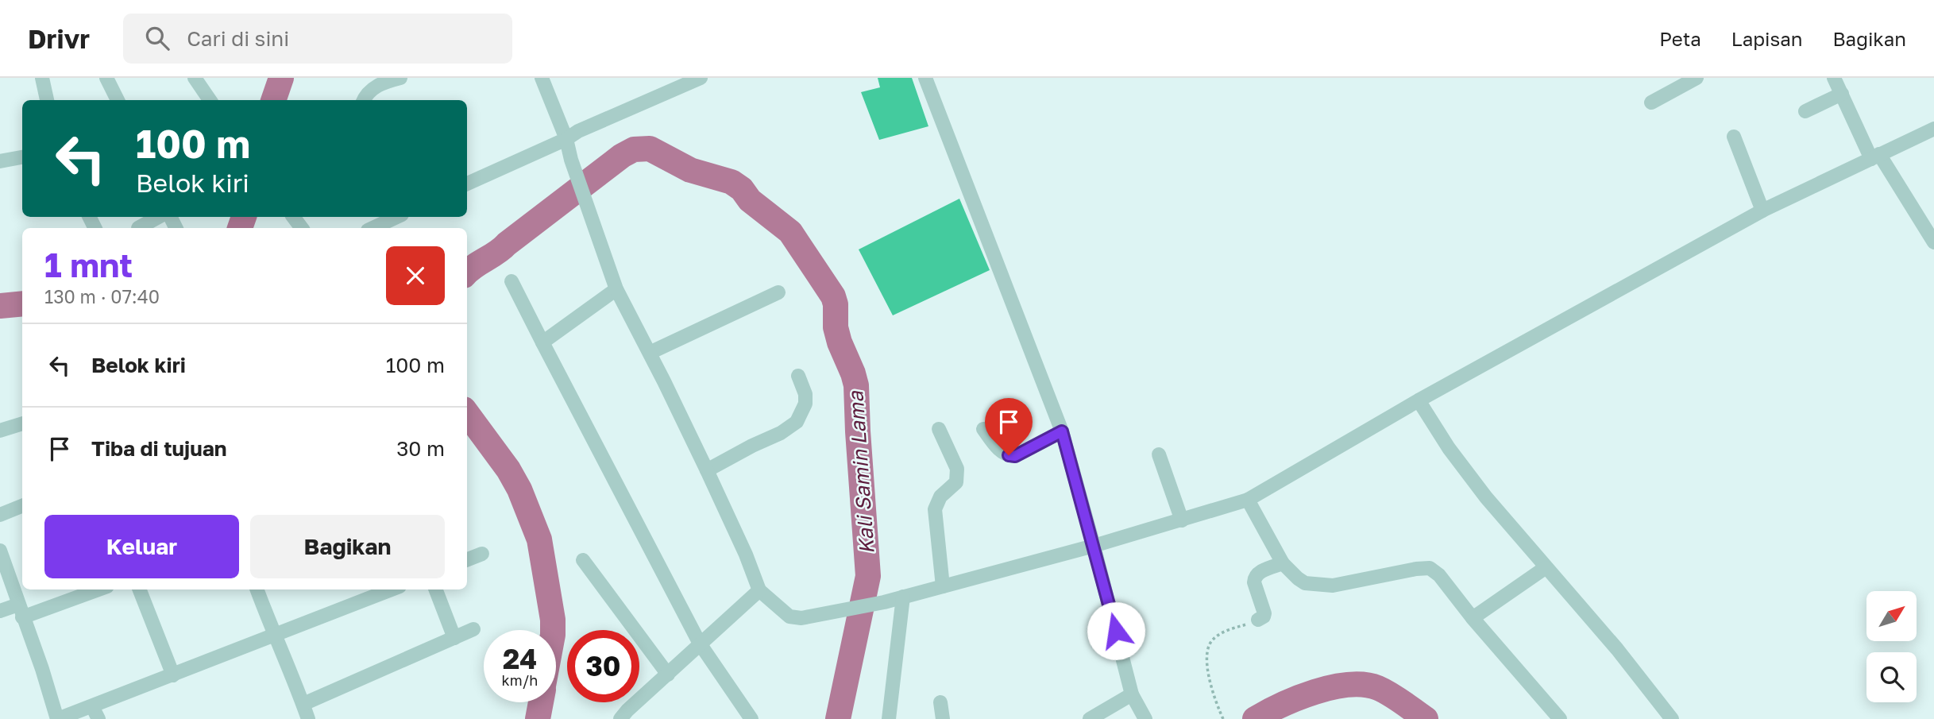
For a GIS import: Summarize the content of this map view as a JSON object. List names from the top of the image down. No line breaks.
{"water":["Kali Samin Lama"],"north":"top right","page":{"header":"Drivr","search":"Cari di sini","nav":["Peta","Lapisan","Bagikan"],"turn":["100 m","Belok kiri"],"heading":["1 mnt","130 m · 07:40"],"list":[{"name":"Belok kiri","value":"100 m"},{"name":"Tiba di tujuan","value":"30 m"}],"buttons":["Keluar","Bagikan"],"speed":"24 km/h","limit":"30"}}
